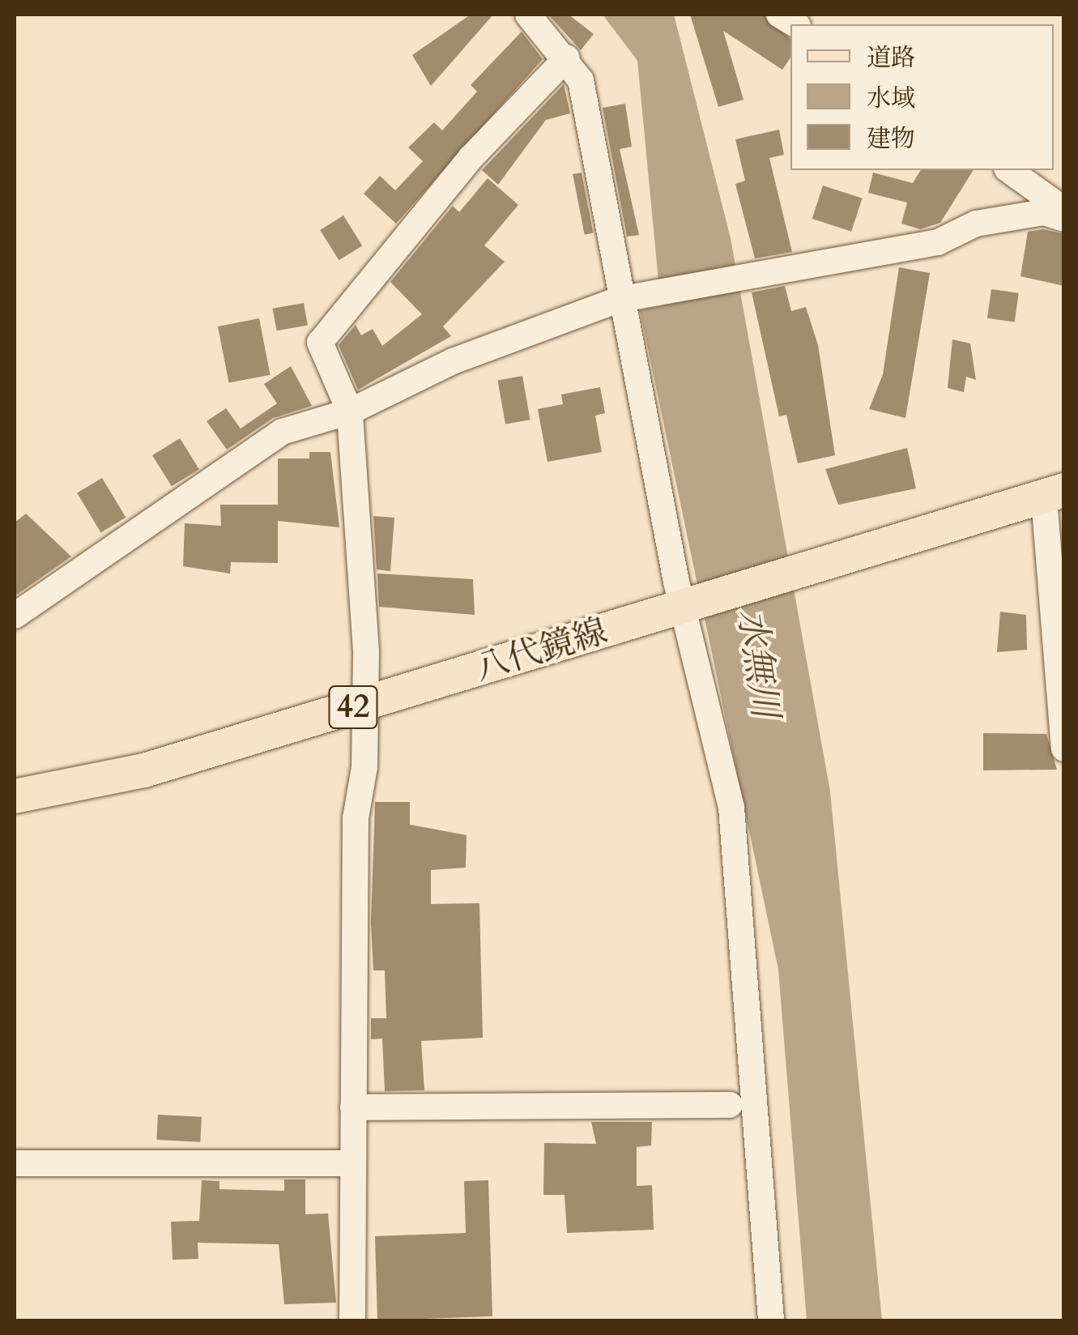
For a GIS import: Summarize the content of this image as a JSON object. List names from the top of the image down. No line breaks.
{"streets":{"main road":["八代鏡線","42"]},"water":["水無川"],"legend":["道路","水域","建物"]}
